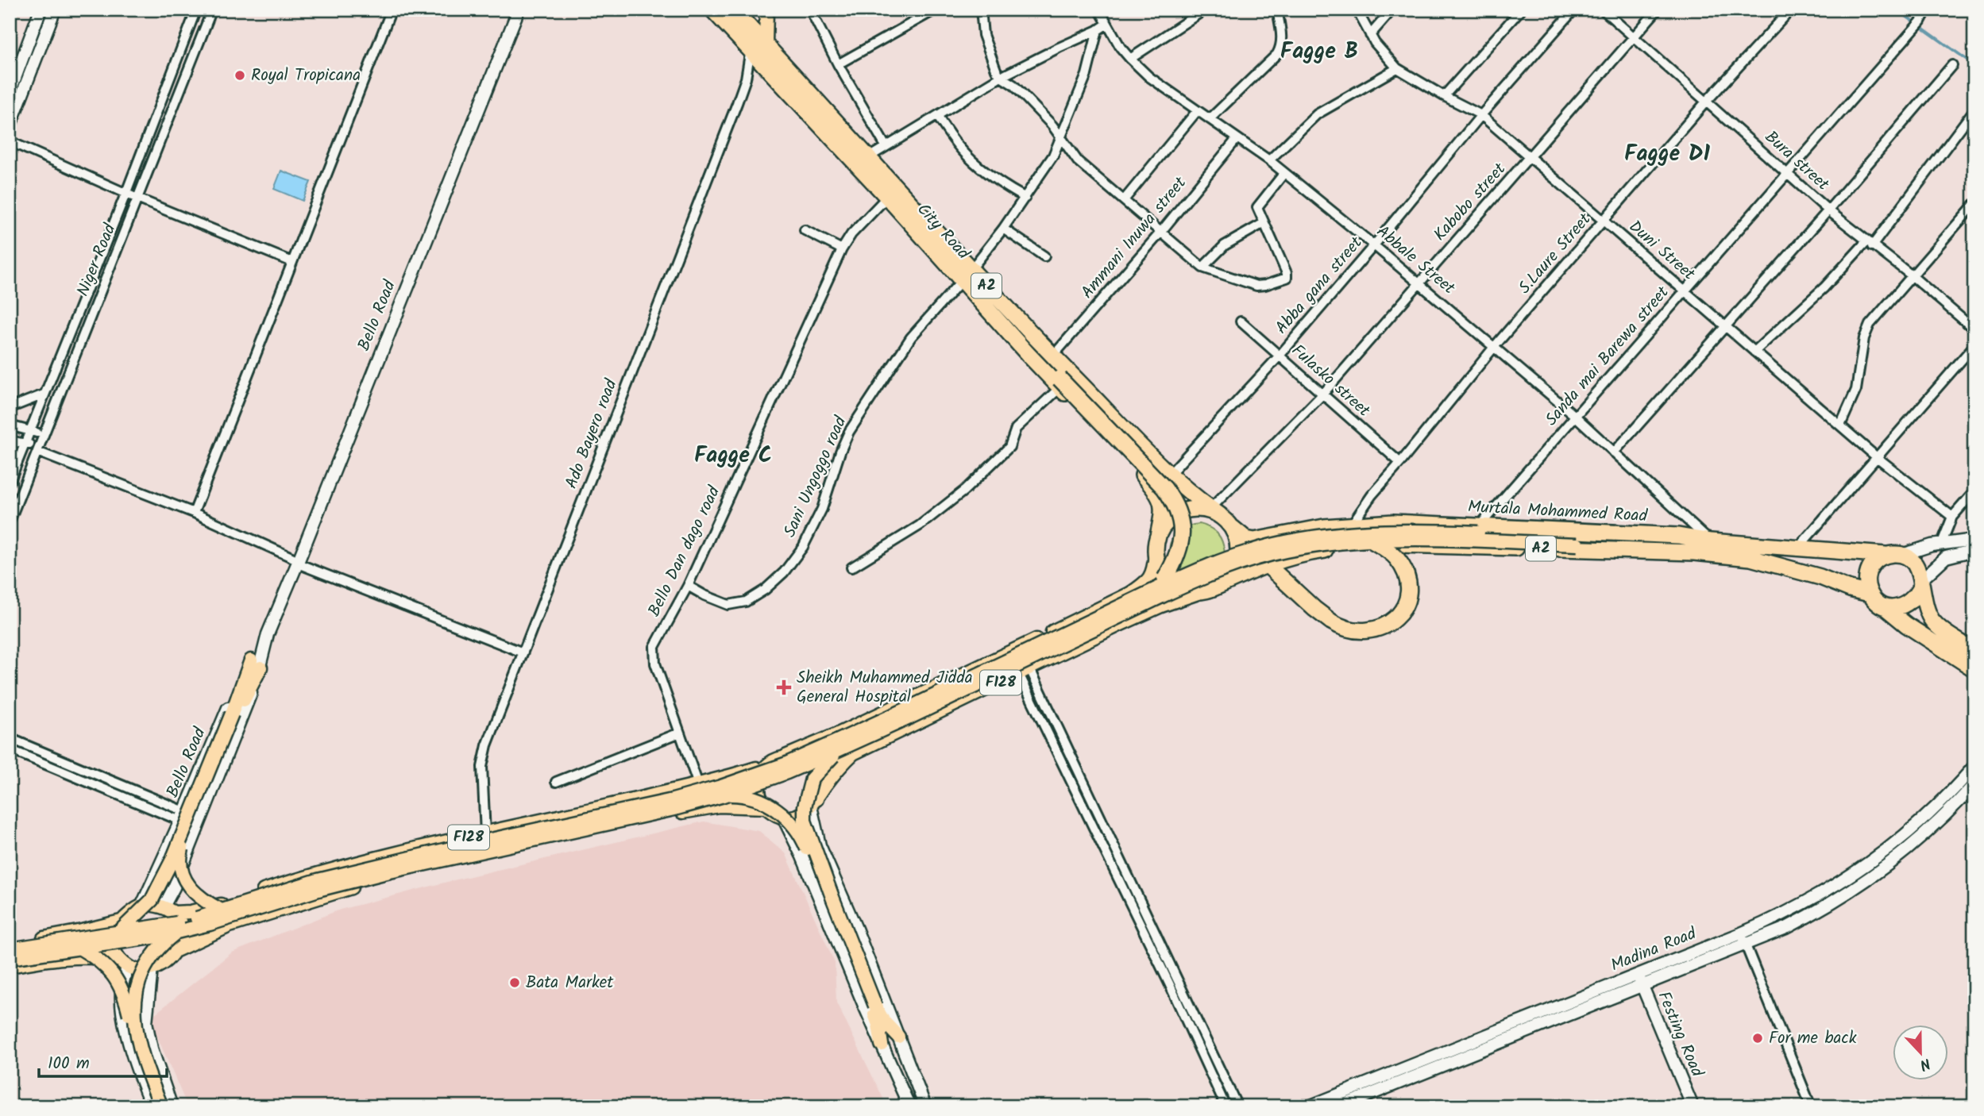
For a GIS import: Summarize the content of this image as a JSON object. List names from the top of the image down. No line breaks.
{"streets":{"highway":["City Road","A2","Murtala Mohammed Road"],"main road":["Bello Road","F128","Madina Road","Festing Road"],"street":["Bura street","Kabobo street","Ammani Inuwa street","Duni Street","S.Laure Street","Niger Road","Abbale Street","Abba gana street","Sanda mai Barewa street","Fulasko street","Ado Bayero road","Sani Ungoggo road","Bello Dan dago road"]},"crossings":[["Bura street","Kabobo street"],["Bura street","S.Laure Street"],["Bura street","Sanda mai Barewa street"],["Kabobo street","City Road"],["Kabobo street","Duni Street"],["Kabobo street","Abbale Street"],["Kabobo street","A2"],["Kabobo street","Fulasko street"],["Kabobo street","Murtala Mohammed Road"],["Kabobo street","F128"],["City Road","Ammani Inuwa street"],["City Road","A2"],["City Road","Abba gana street"],["City Road","Ado Bayero road"],["City Road","Sani Ungoggo road"],["City Road","Murtala Mohammed Road"],["City Road","Bello Dan dago road"],["City Road","F128"],["Ammani Inuwa street","Abbale Street"],["Duni Street","S.Laure Street"],["Duni Street","Abba gana street"],["Duni Street","Sanda mai Barewa street"],["S.Laure Street","Abbale Street"],["S.Laure Street","Fulasko street"],["S.Laure Street","Murtala Mohammed Road"],["Abbale Street","Abba gana street"],["Abbale Street","Sanda mai Barewa street"],["Abbale Street","Murtala Mohammed Road"],["A2","Murtala Mohammed Road"],["A2","F128"],["Abba gana street","Fulasko street"],["Bello Road","F128"],["Sanda mai Barewa street","Murtala Mohammed Road"],["Ado Bayero road","F128"],["Sani Ungoggo road","Bello Dan dago road"],["Murtala Mohammed Road","F128"],["Bello Dan dago road","F128"],["Madina Road","Festing Road"]],"districts":["Fagge B","Fagge D1","Fagge C"],"places":{"other":["Royal Tropicana","Bata Market","For me back"],"health":["Sheikh Muhammed Jidda General Hospital"]},"scale_bar":"100 m","north":"bottom"}
